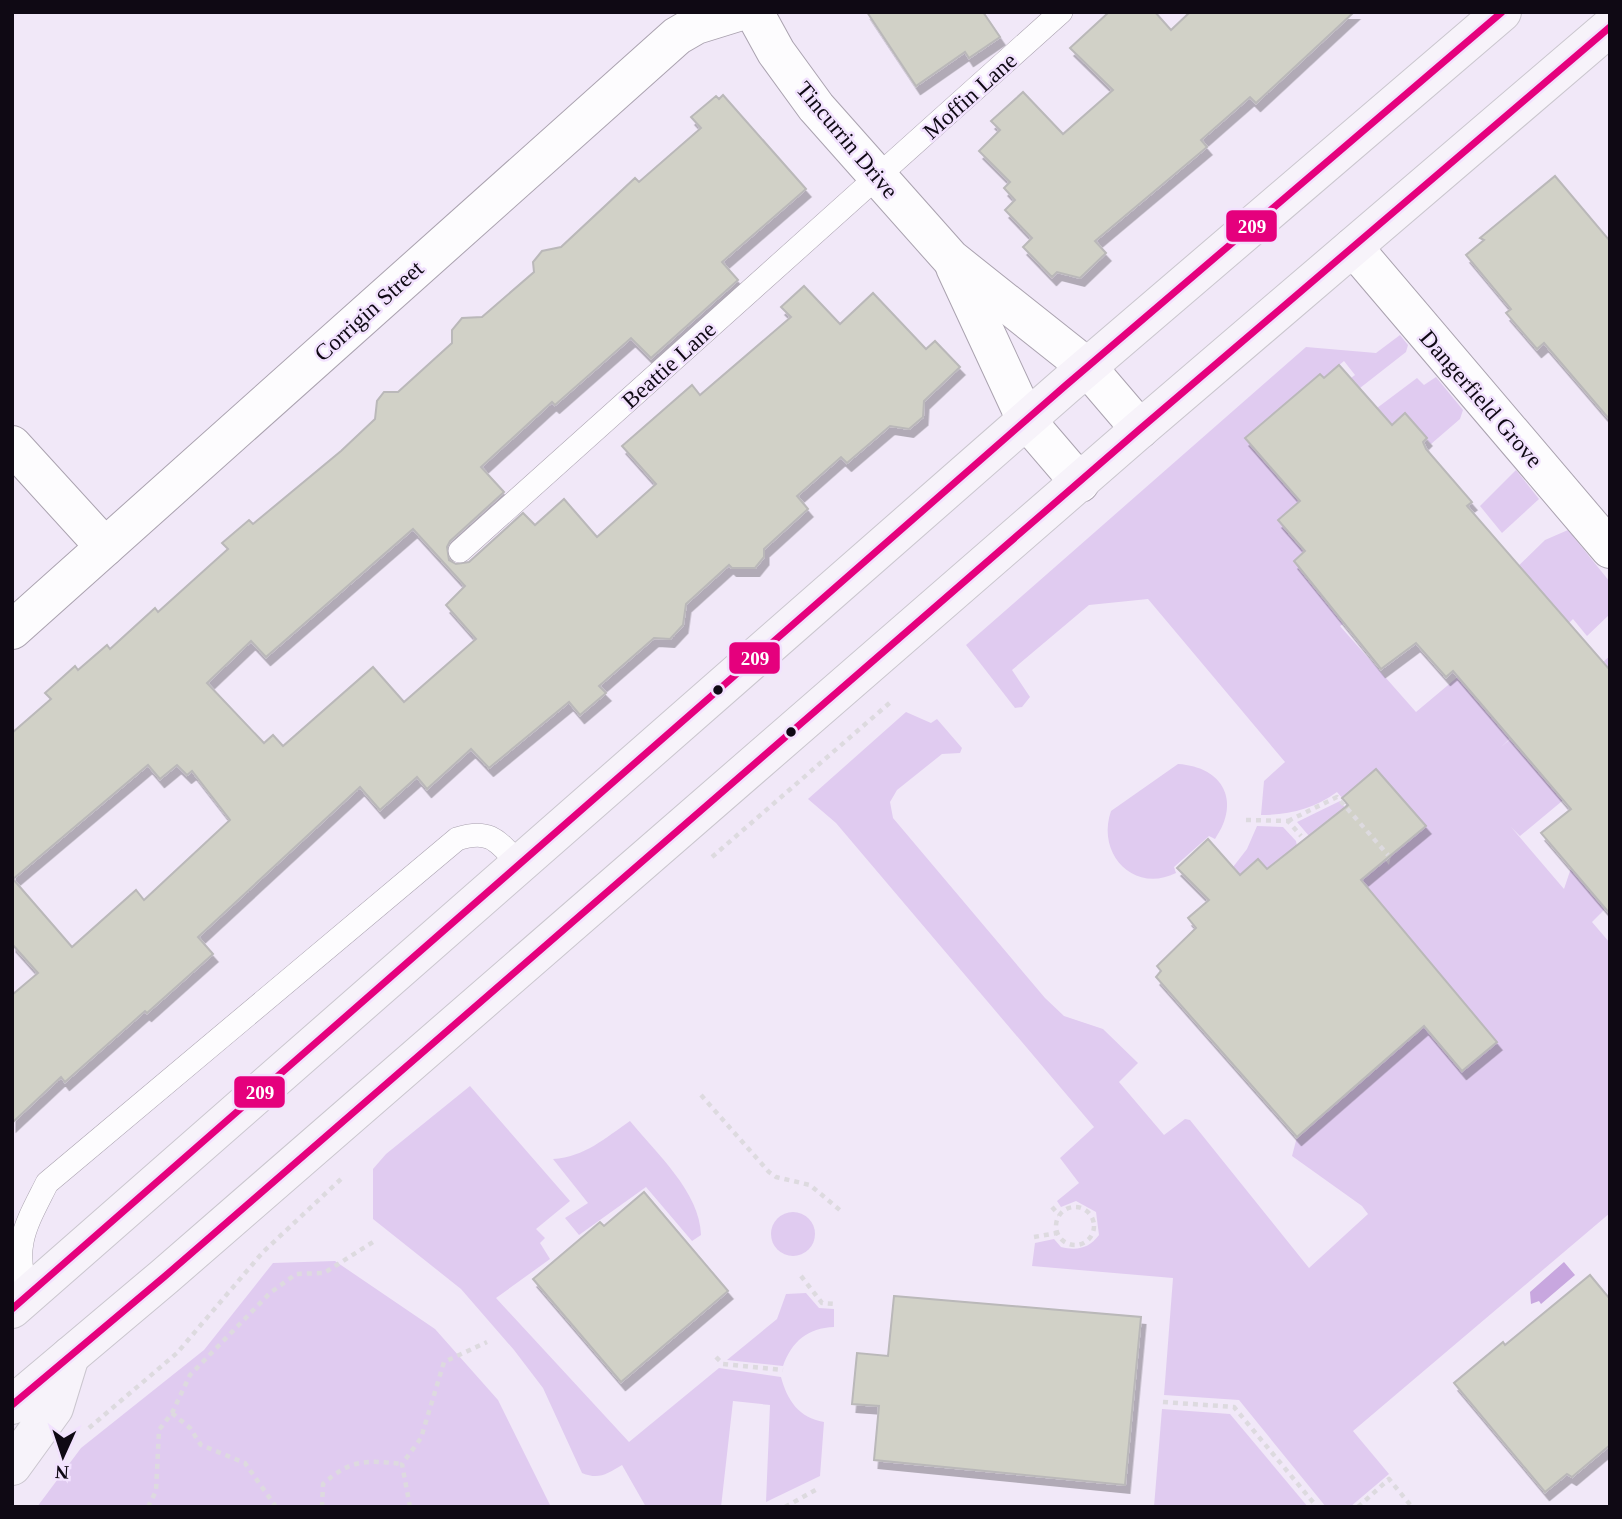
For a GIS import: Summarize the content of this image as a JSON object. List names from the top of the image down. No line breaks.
{"streets":{"street":["Tincurrin Drive","Corrigin Street","Dangerfield Grove"],"lane":["Moffin Lane","Beattie Lane"]},"crossings":[["Moffin Lane","Tincurrin Drive"],["Moffin Lane","Beattie Lane"],["Tincurrin Drive","Beattie Lane"]],"lines":["transit line 209"],"north":"bottom"}
